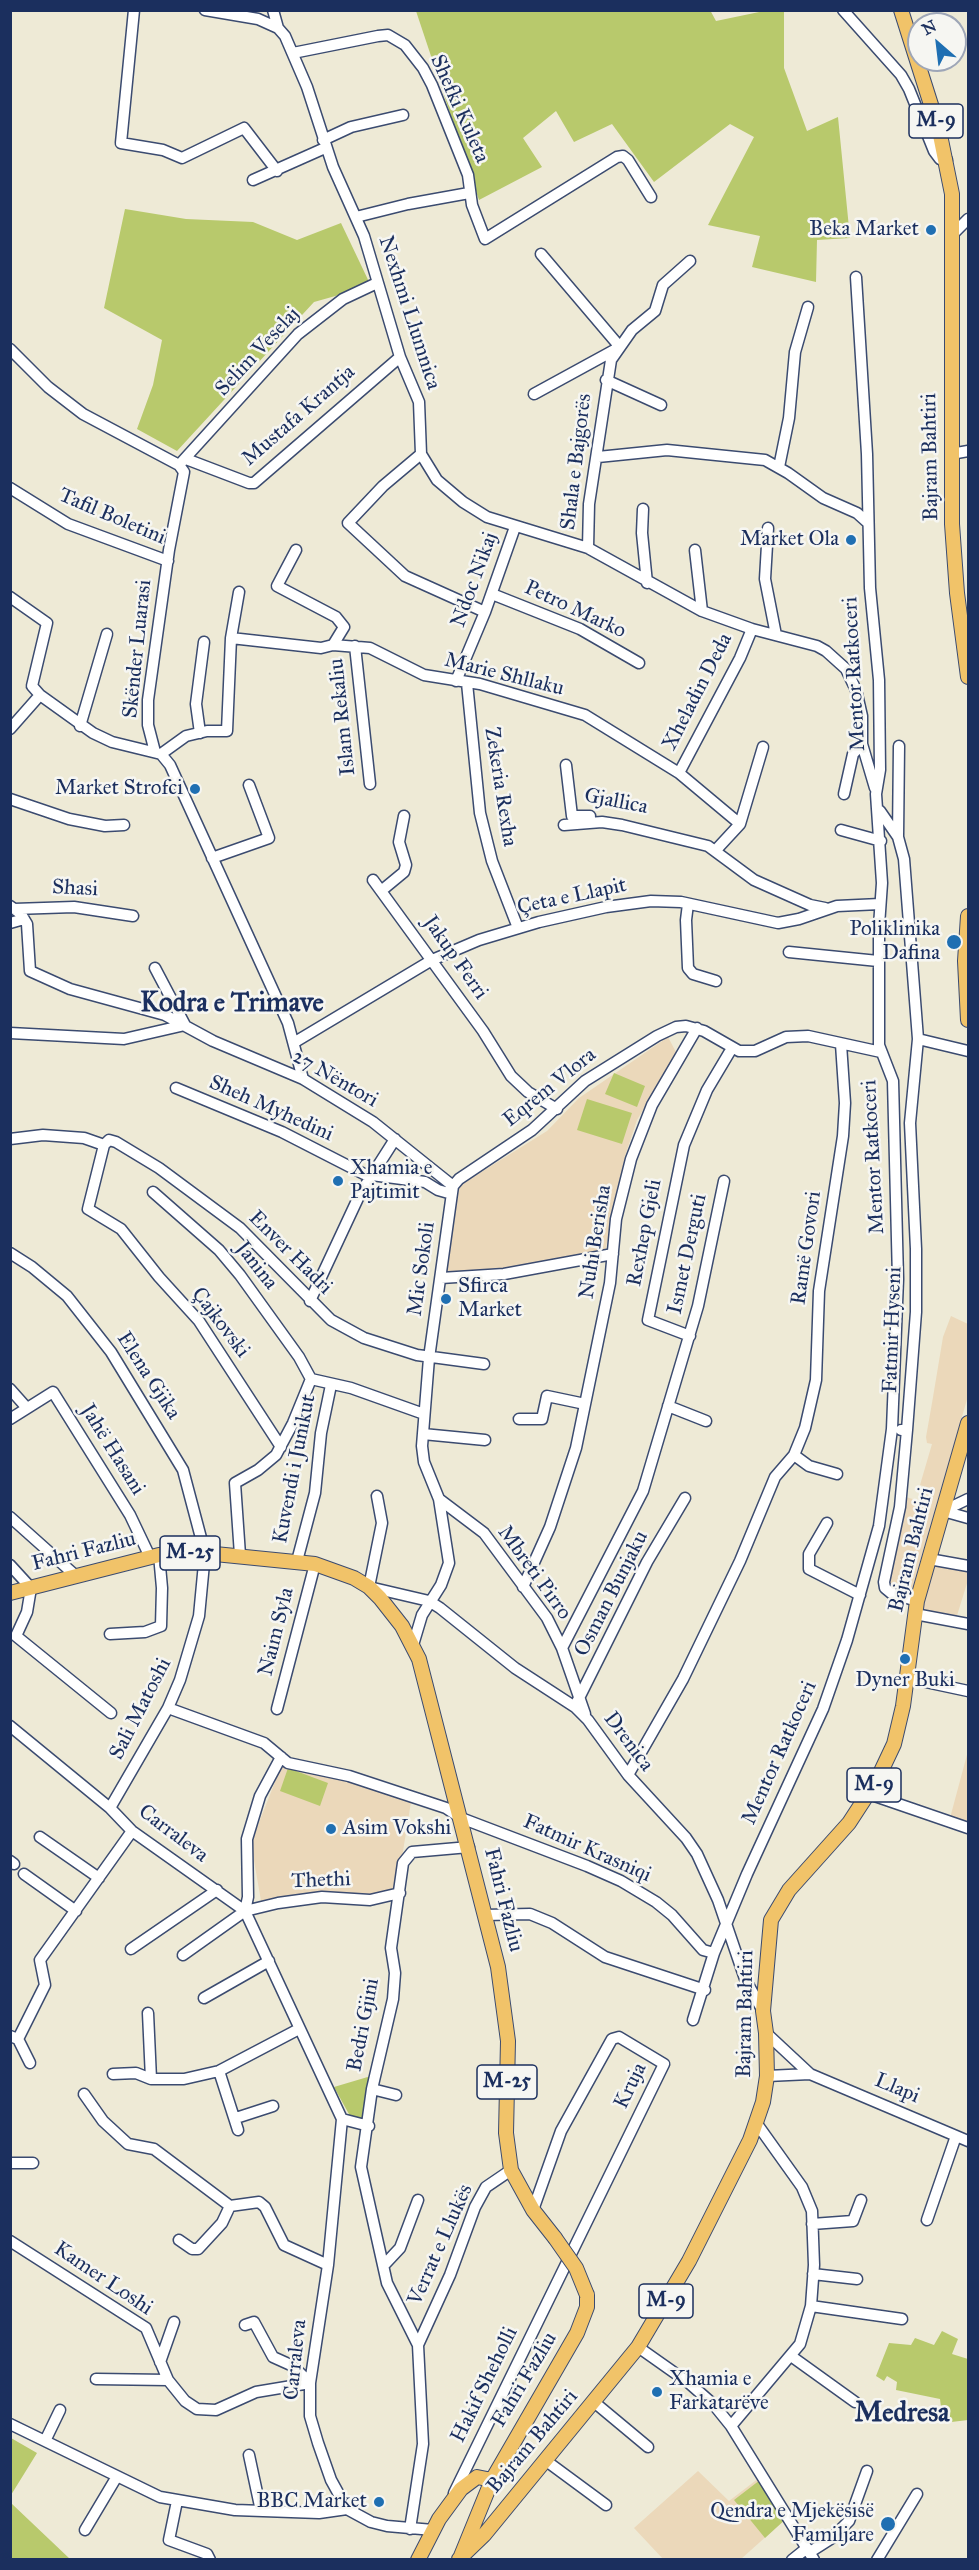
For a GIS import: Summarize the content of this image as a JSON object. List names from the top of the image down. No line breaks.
{"streets":{"main road":["M-9","Bajram Bahtiri","Fahri Fazliu","M-25"],"street":["Shefki Kuleta","Nexhmi Llumnica","Selim Veselaj","Mustafa Krantja","Shala e Bajgorës","Tafil Boletini","Ndoc Nikaj","Petro Marko","Skënder Luarasi","Mentor Ratkoceri","Marie Shllaku","Xheladin Deda","Islam Rekaliu","Zekeria Rexha","Gjallica","Shasi","Çeta e Llapit","Jakup Ferri","27 Nëntori","Eqrem Vlora","Sheh Myhedini","Rexhep Gjeli","Nuhi Berisha","Ramë Govori","Enver Hadri","Ismet Derguti","Janina","Mic Sokoli","Çajkovski","Fatmir Hyseni","Elena Gjika","Jahë Hasani","Kuvendi i Junikut","Mbreti Pirro","Osman Bunjaku","Naim Syla","Sali Matoshi","Drenica","Carraleva","Fatmir Krasniqi","Thethi","Bedri Gjini","Kruja","Llapi","Verrat e Llukës","Kamer Loshi","Hakif Sheholli"]},"crossings":[["Shefki Kuleta","Nexhmi Llumnica"],["M-9","Bajram Bahtiri"],["Nexhmi Llumnica","Selim Veselaj"],["Nexhmi Llumnica","Mustafa Krantja"],["Nexhmi Llumnica","Shala e Bajgorës"],["Nexhmi Llumnica","Ndoc Nikaj"],["Nexhmi Llumnica","Mentor Ratkoceri"],["Nexhmi Llumnica","Xheladin Deda"],["Selim Veselaj","Mustafa Krantja"],["Selim Veselaj","Skënder Luarasi"],["Mustafa Krantja","Skënder Luarasi"],["Bajram Bahtiri","Fatmir Hyseni"],["Bajram Bahtiri","Fahri Fazliu"],["Bajram Bahtiri","Drenica"],["Bajram Bahtiri","Llapi"],["Tafil Boletini","Skënder Luarasi"],["Ndoc Nikaj","Petro Marko"],["Ndoc Nikaj","Marie Shllaku"],["Ndoc Nikaj","Zekeria Rexha"],["Skënder Luarasi","Çeta e Llapit"],["Skënder Luarasi","27 Nëntori"],["Mentor Ratkoceri","Çeta e Llapit"],["Mentor Ratkoceri","Drenica"],["Mentor Ratkoceri","Fatmir Krasniqi"],["Marie Shllaku","Xheladin Deda"],["Marie Shllaku","Islam Rekaliu"],["Marie Shllaku","Zekeria Rexha"],["Zekeria Rexha","Çeta e Llapit"],["Çeta e Llapit","Jakup Ferri"],["Jakup Ferri","Eqrem Vlora"],["27 Nëntori","Eqrem Vlora"],["27 Nëntori","Sheh Myhedini"],["27 Nëntori","Mic Sokoli"],["Eqrem Vlora","Sheh Myhedini"],["Eqrem Vlora","Nuhi Berisha"],["Eqrem Vlora","Mic Sokoli"],["Sheh Myhedini","Mic Sokoli"],["Rexhep Gjeli","Ismet Derguti"],["Nuhi Berisha","Mbreti Pirro"],["Ramë Govori","Drenica"],["Enver Hadri","Mic Sokoli"],["Enver Hadri","Çajkovski"],["Mic Sokoli","Fahri Fazliu"],["Mic Sokoli","Mbreti Pirro"],["Mic Sokoli","Drenica"],["Elena Gjika","Fahri Fazliu"],["Elena Gjika","Sali Matoshi"],["Jahë Hasani","Fahri Fazliu"],["Kuvendi i Junikut","Fahri Fazliu"],["Fahri Fazliu","Naim Syla"],["Fahri Fazliu","Sali Matoshi"],["Fahri Fazliu","Drenica"],["Fahri Fazliu","Fatmir Krasniqi"],["Fahri Fazliu","Bedri Gjini"],["Fahri Fazliu","Kruja"],["Fahri Fazliu","Verrat e Llukës"],["Mbreti Pirro","Osman Bunjaku"],["Mbreti Pirro","Drenica"],["Osman Bunjaku","Drenica"],["Sali Matoshi","Carraleva"],["Sali Matoshi","Fatmir Krasniqi"],["Carraleva","Thethi"],["Carraleva","Kamer Loshi"],["Thethi","Bedri Gjini"],["Bedri Gjini","Verrat e Llukës"],["Kruja","Hakif Sheholli"]],"districts":["Kodra e Trimave","Medresa"],"places":["Beka Market","Market Ola","Market Strofci","Poliklinika Dafina","Xhamia e Pajtimit","Sfirca Market","Dyner Buki","Asim Vokshi","Xhamia e Farkatarëve","BBC Market","Qendra e Mjekësisë Familjare"],"north":"top left"}
